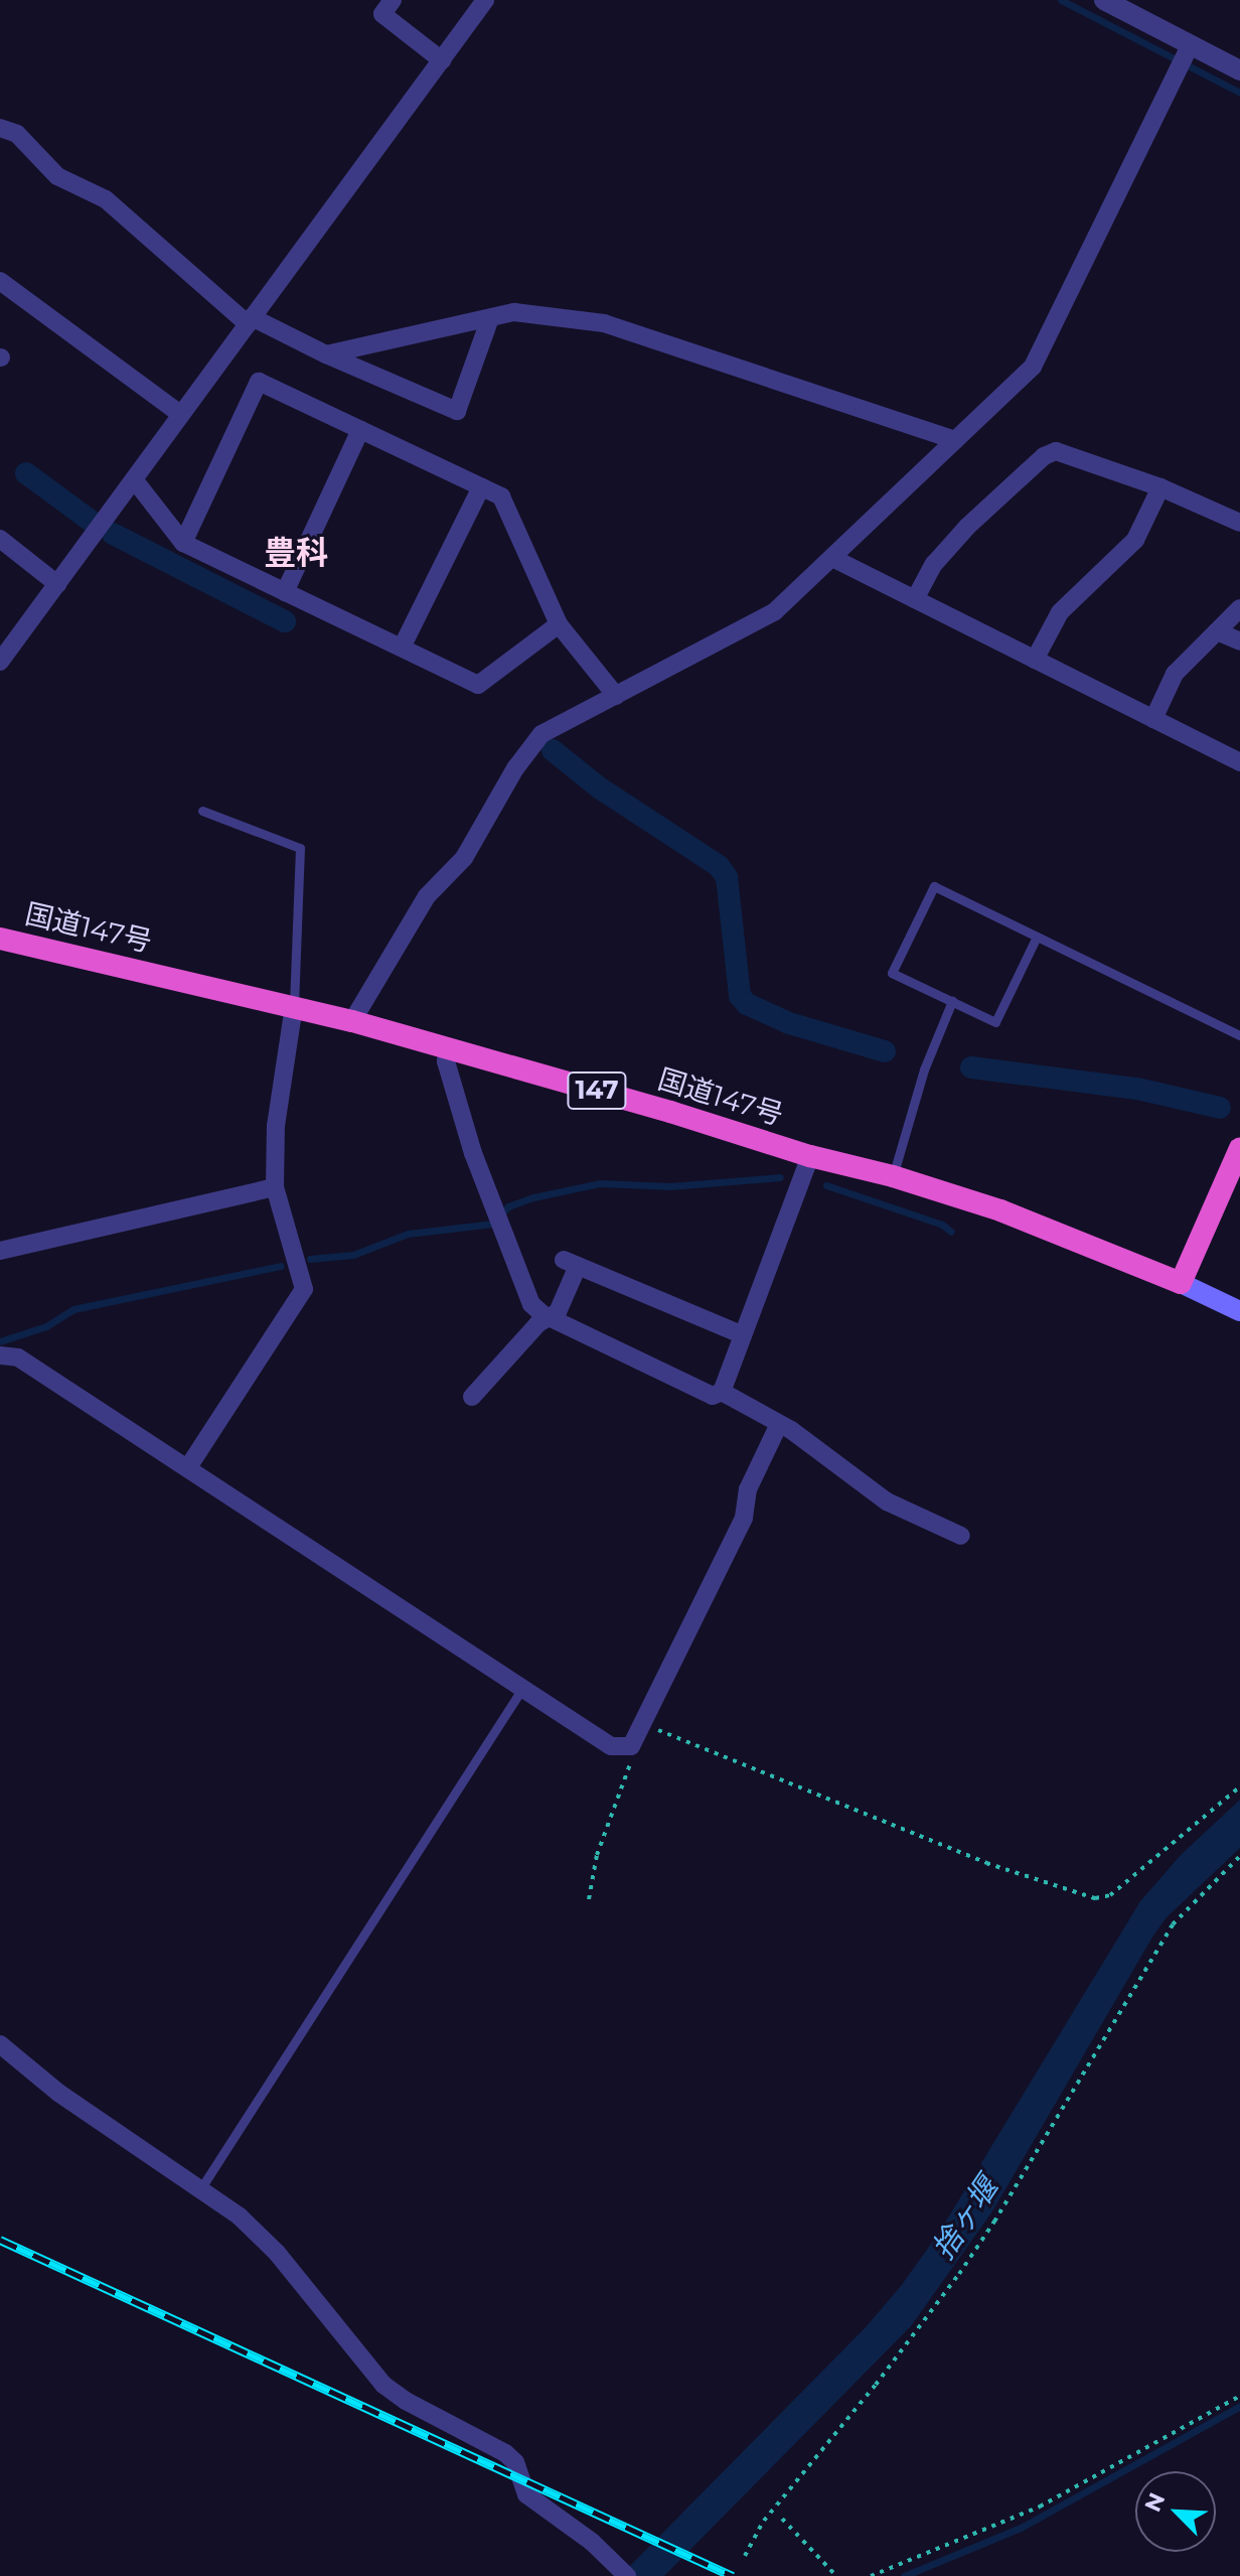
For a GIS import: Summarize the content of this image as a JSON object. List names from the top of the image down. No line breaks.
{"streets":{"highway":["国道147号","147"]},"districts":["豊科"],"water":["捨ヶ堰"],"north":"top left"}
